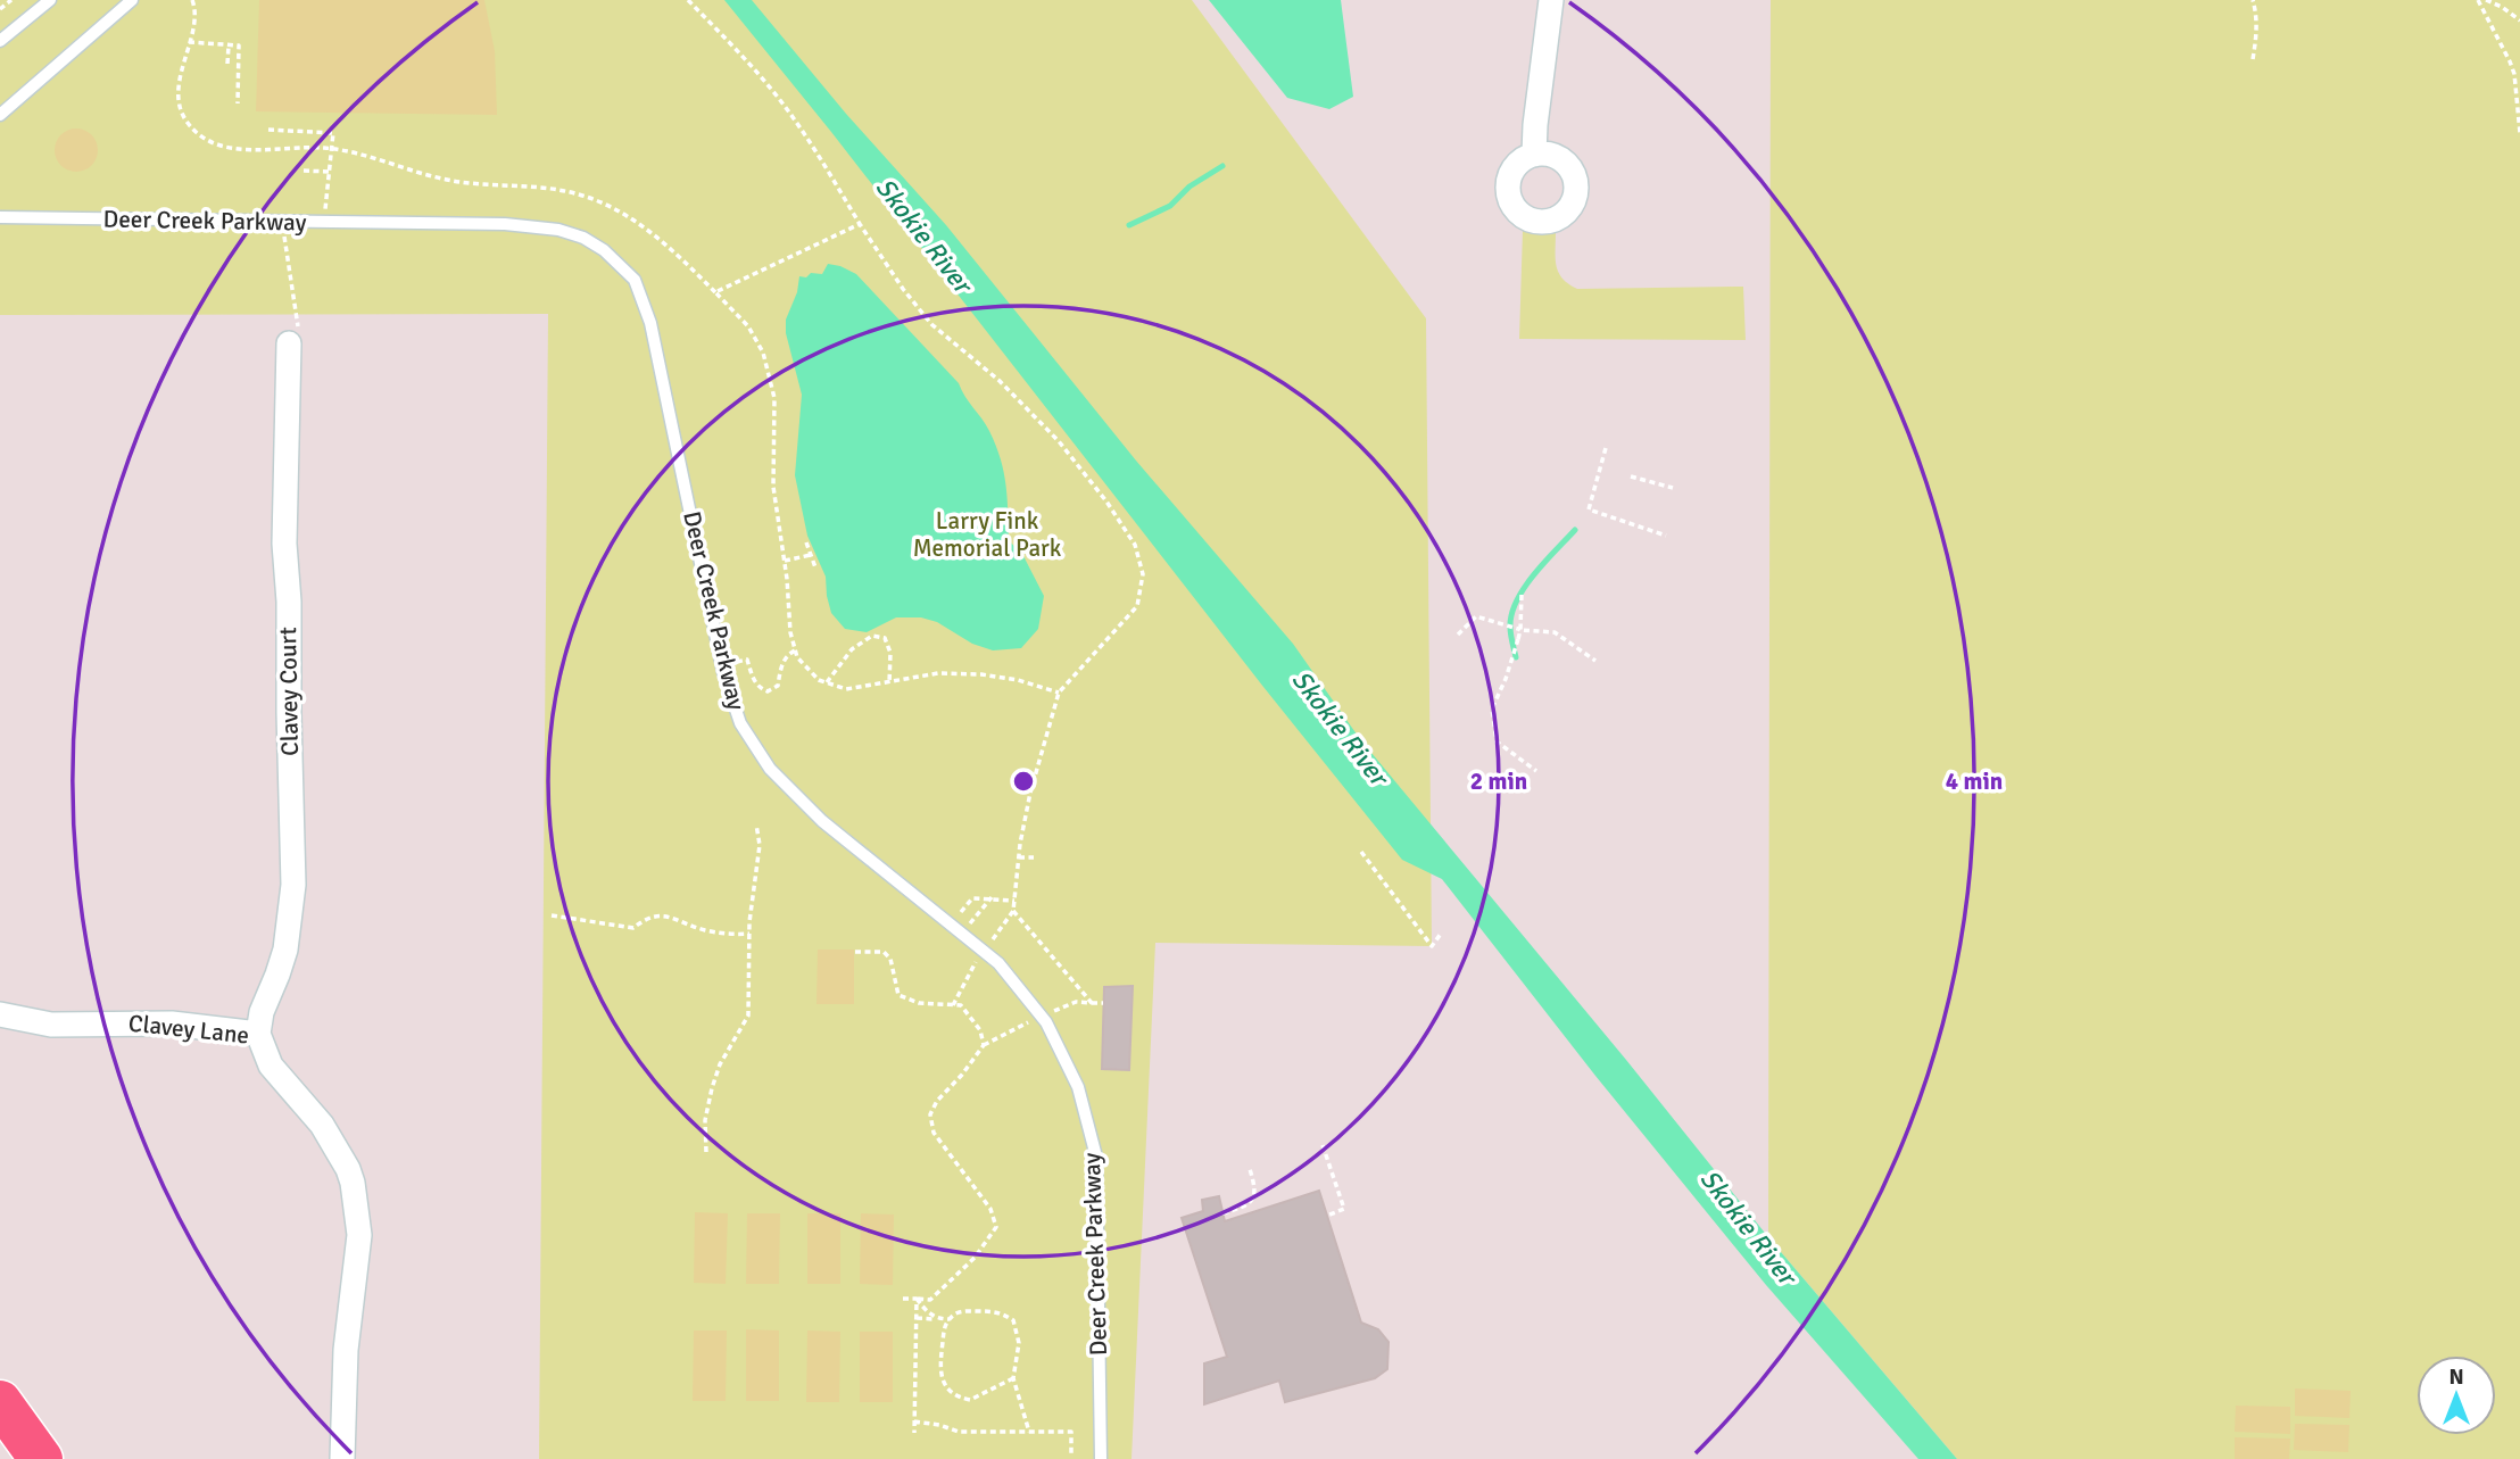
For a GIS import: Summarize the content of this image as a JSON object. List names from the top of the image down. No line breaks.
{"streets":{"street":["Clavey Court","Clavey Lane"],"lane":["Deer Creek Parkway"]},"crossings":[["Clavey Court","Clavey Lane"]],"water":["Skokie River"],"parks":["Larry Fink Memorial Park"],"north":"top","rings":["2 min","4 min"]}
